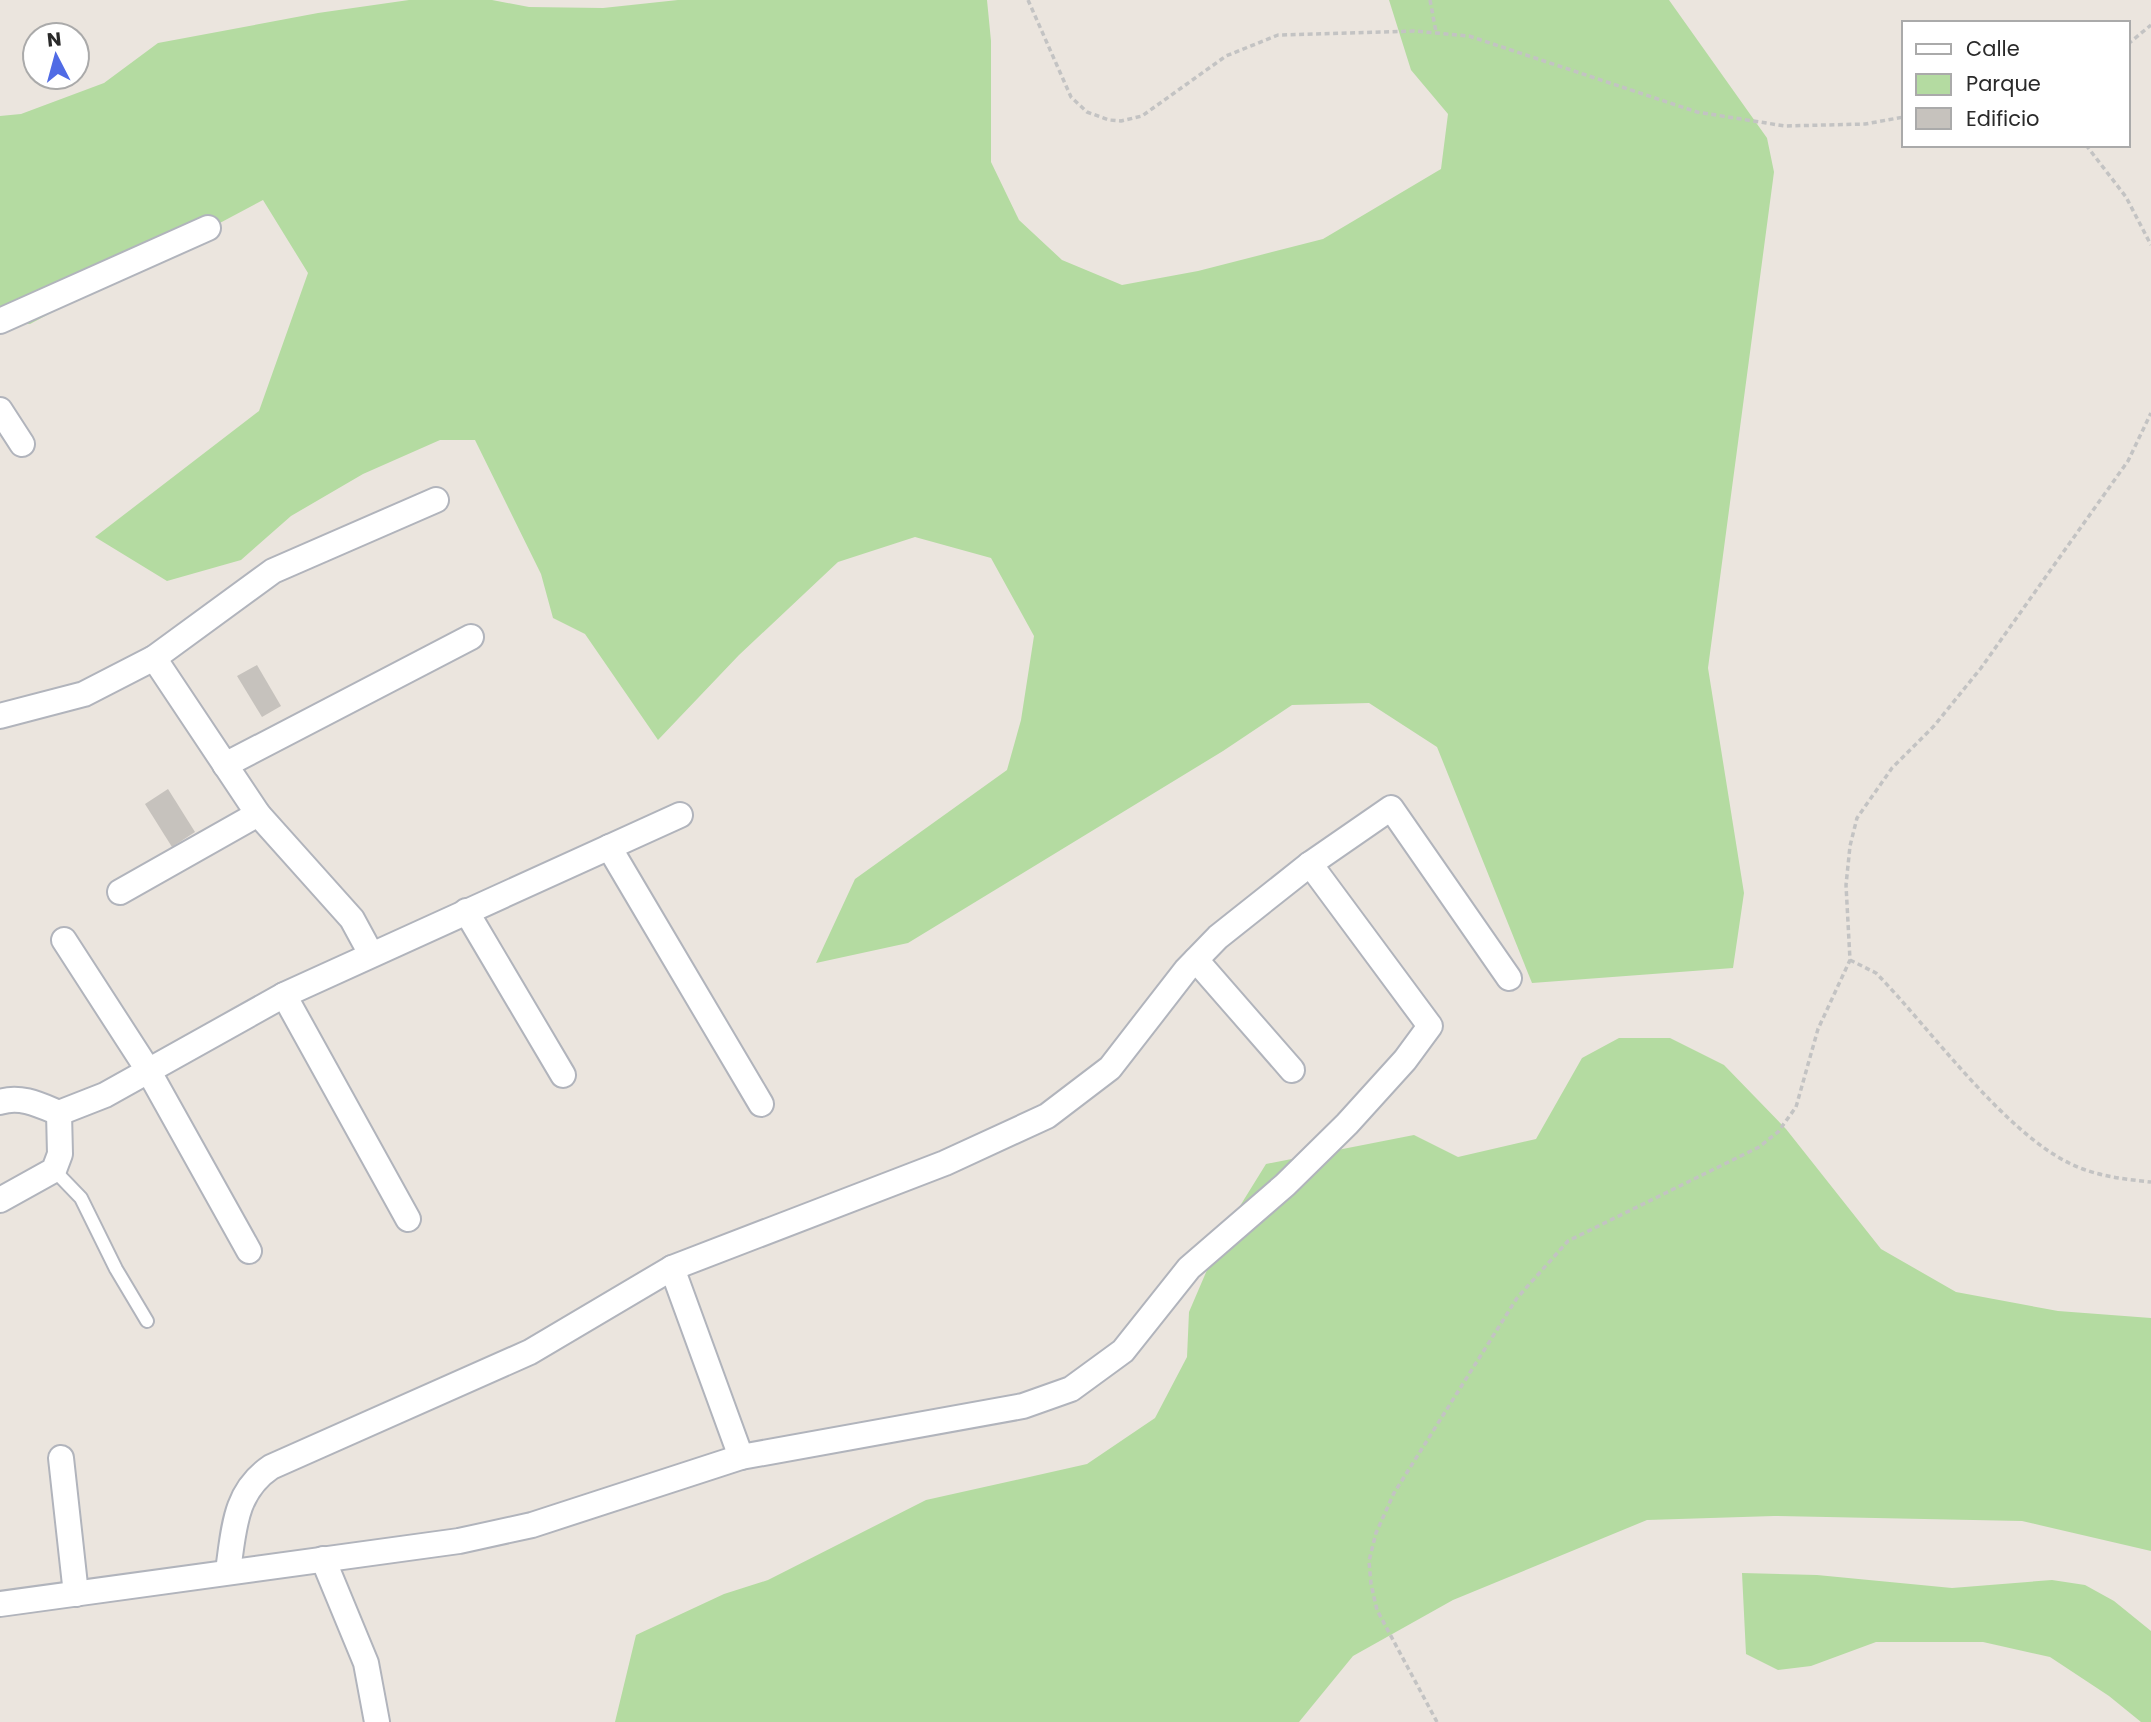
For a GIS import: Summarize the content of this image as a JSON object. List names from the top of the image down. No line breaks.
{"legend":["Calle","Parque","Edificio"],"north":"top"}
